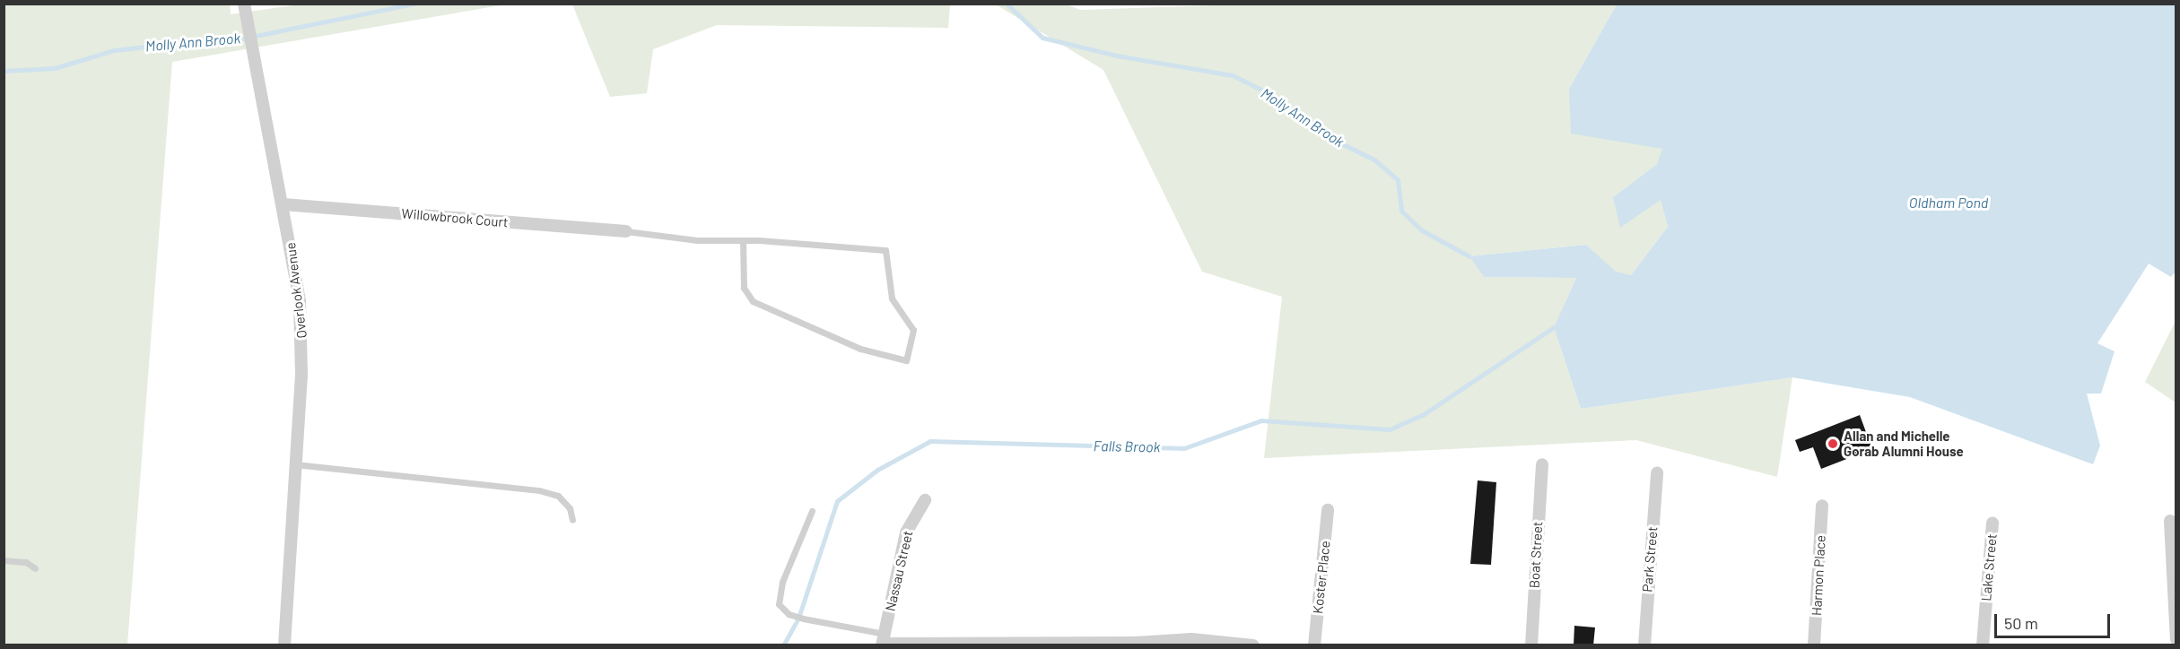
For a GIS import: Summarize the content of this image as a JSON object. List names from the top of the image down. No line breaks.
{"streets":{"street":["Willowbrook Court","Overlook Avenue","Boat Street","Park Street","Lake Street","Nassau Street","Harmon Place","Koster Place"]},"crossings":[["Willowbrook Court","Overlook Avenue"]],"water":["Molly Ann Brook","Oldham Pond","Falls Brook"],"places":["Allan and Michelle Gorab Alumni House"],"scale_bar":"50 m"}
